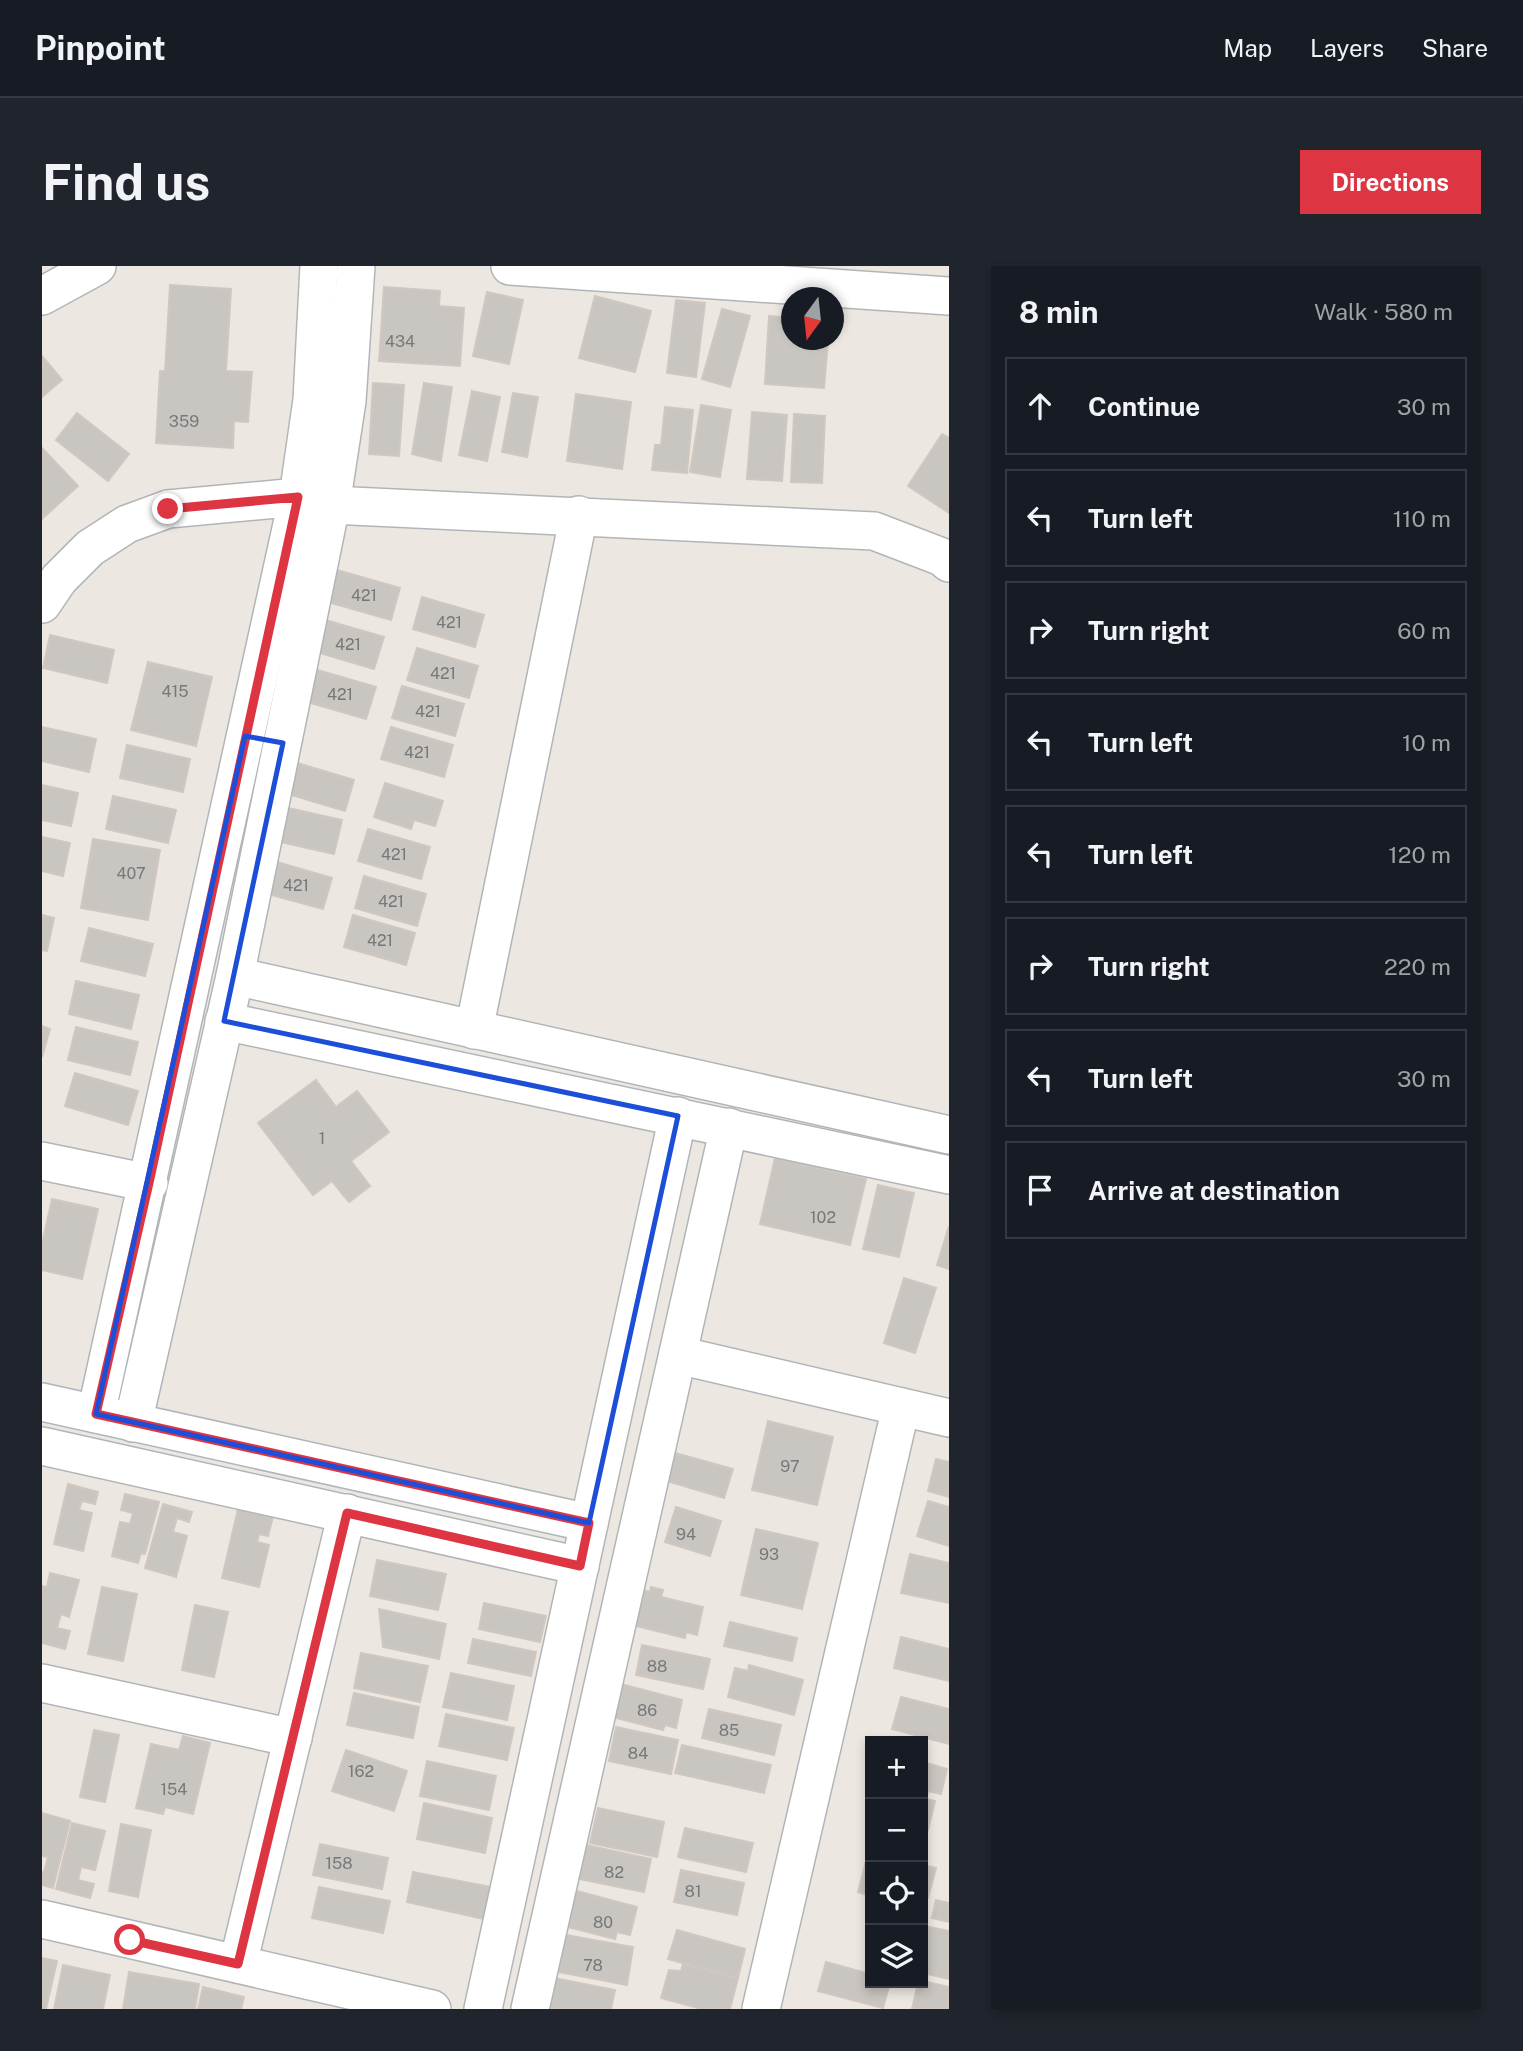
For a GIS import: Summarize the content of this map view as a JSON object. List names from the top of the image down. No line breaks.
{"house_numbers":["434","359","421","421","421","421","415","421","421","421","421","407","421","421","421","1","102","97","94","93","88","86","85","84","162","154","158","82","81","80","78"],"north":"bottom","page":{"header":"Pinpoint","nav":["Map","Layers","Share"],"buttons":"Directions","title":"Find us","heading":["8 min","Walk · 580 m"],"list":[["Continue","30 m"],["Turn left","110 m"],["Turn right","60 m"],["Turn left","10 m"],["Turn left","120 m"],["Turn right","220 m"],["Turn left","30 m"],"Arrive at destination"],"map_buttons":["+","−"]}}
